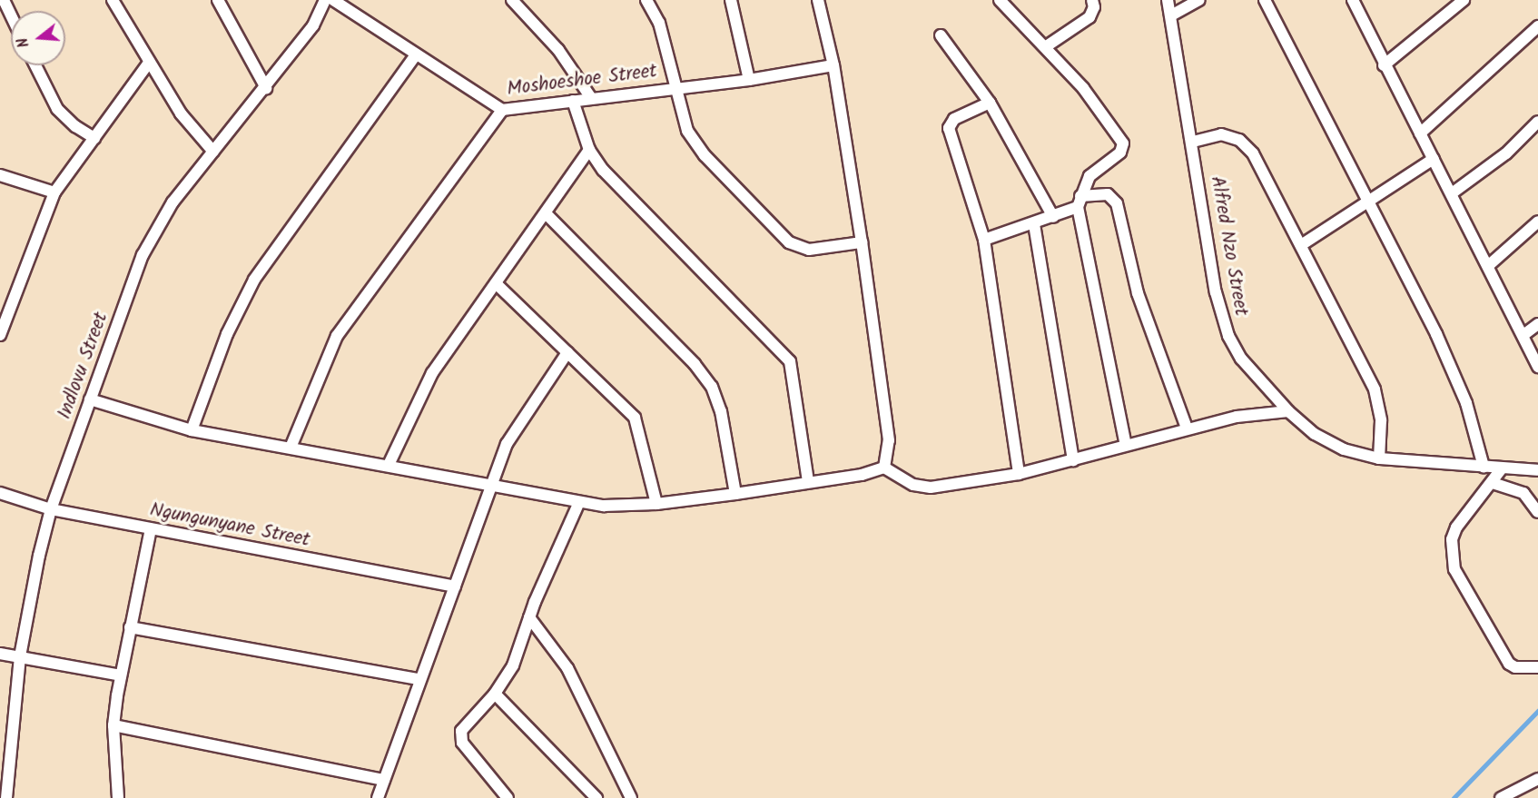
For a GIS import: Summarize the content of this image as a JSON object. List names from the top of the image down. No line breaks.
{"streets":{"street":["Moshoeshoe Street","Alfred Nzo Street","Indlovu Street","Ngungunyane Street"]},"crossings":[["Indlovu Street","Ngungunyane Street"]],"north":"left"}
